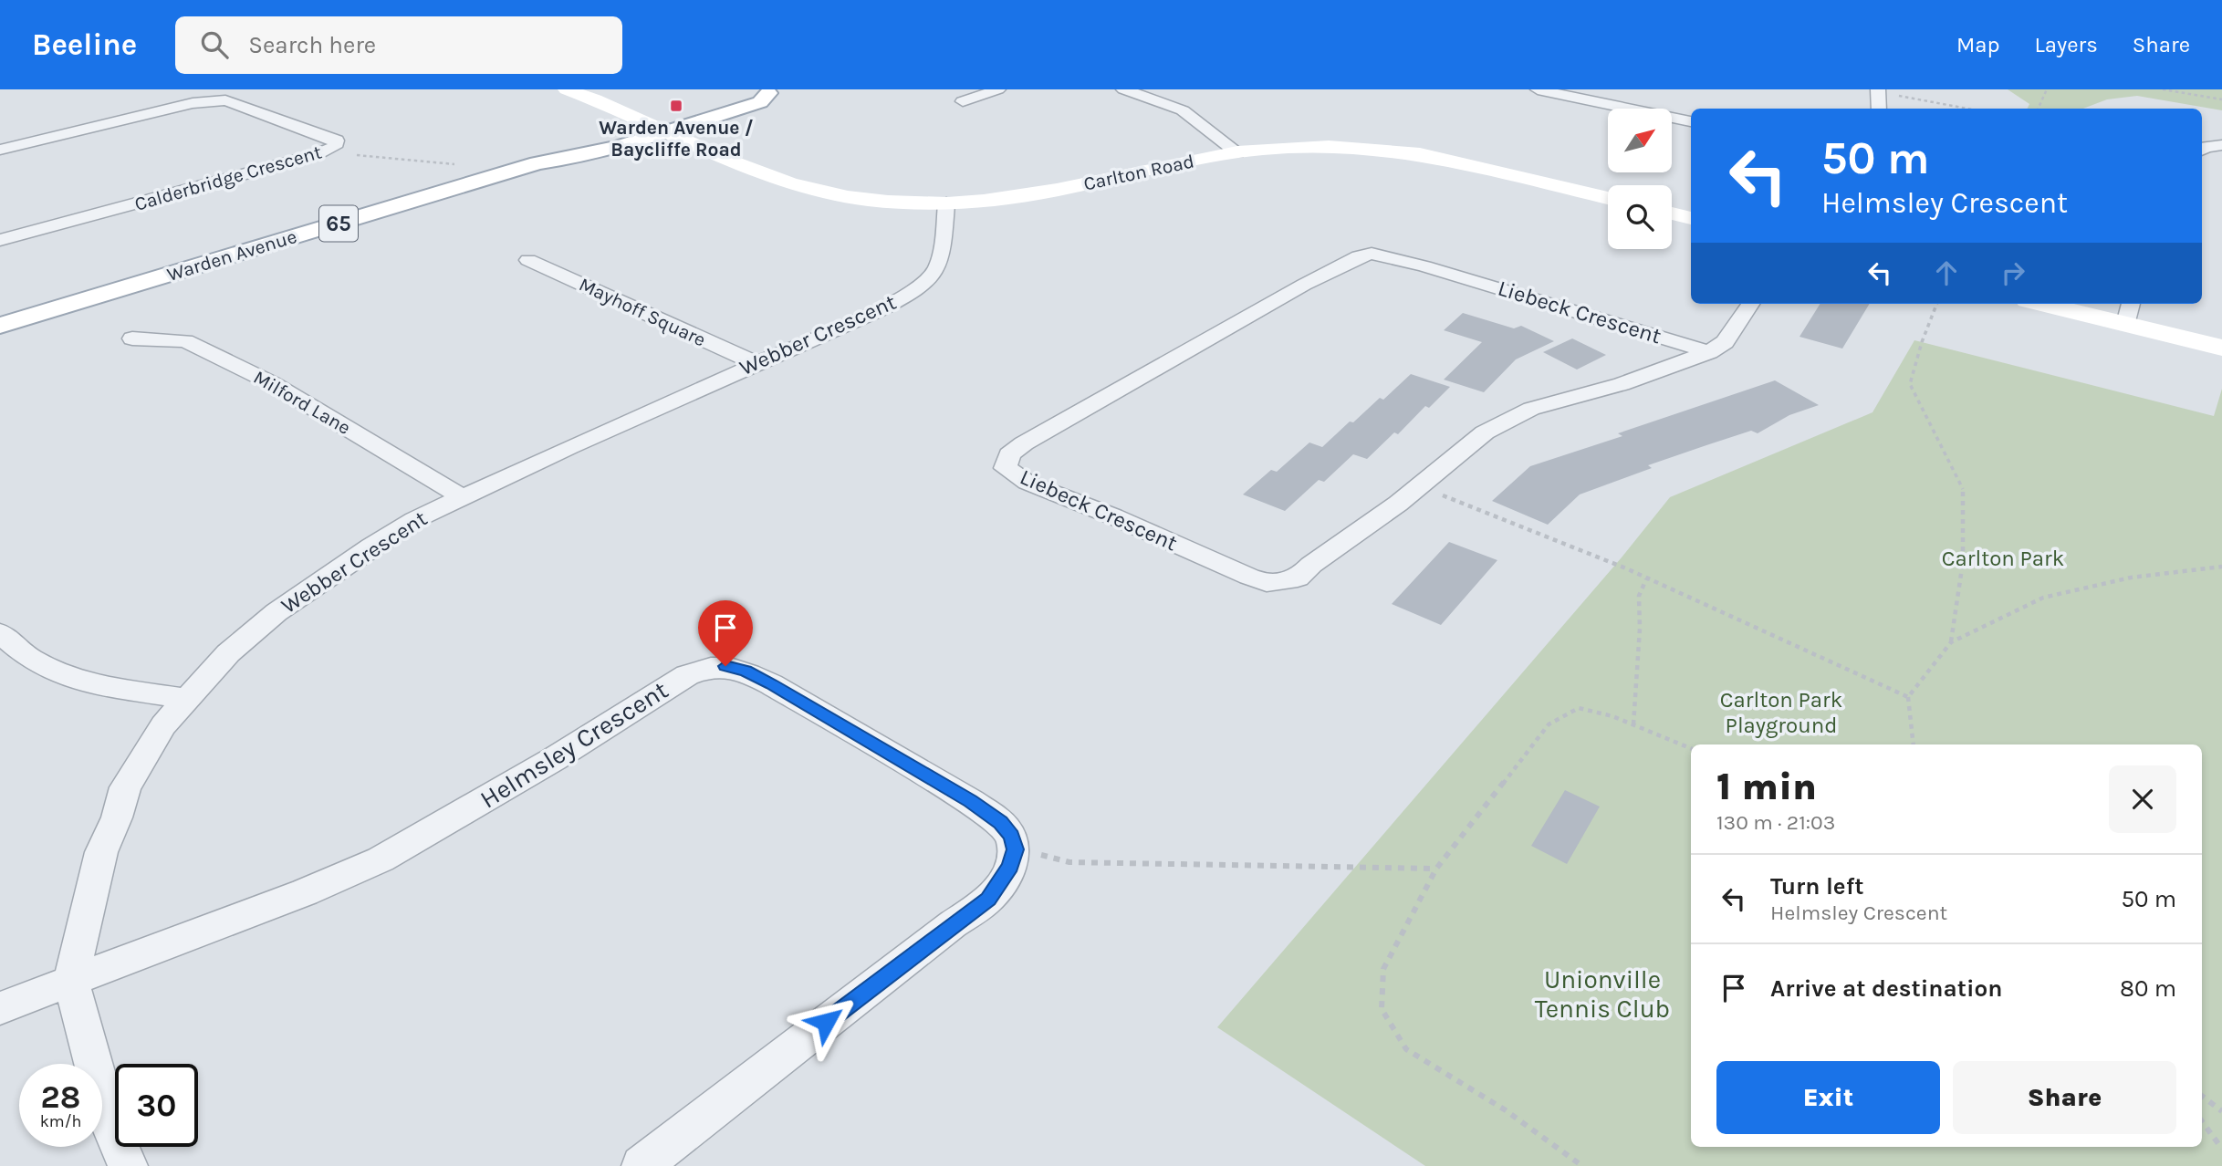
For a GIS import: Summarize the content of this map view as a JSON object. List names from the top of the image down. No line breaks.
{"streets":{"main road":["Carlton Road","65","Warden Avenue"],"street":["Calderbridge Crescent","Mayhoff Square","Liebeck Crescent","Webber Crescent","Milford Lane","Helmsley Crescent"]},"crossings":[["Carlton Road","Warden Avenue"],["Carlton Road","Webber Crescent"],["Mayhoff Square","Webber Crescent"],["Webber Crescent","Milford Lane"],["Webber Crescent","Helmsley Crescent"]],"parks":["Carlton Park","Carlton Park Playground","Unionville Tennis Club"],"places":{"transit":["Warden Avenue / Baycliffe Road"]},"north":"top right","page":{"header":"Beeline","search":"Search here","nav":["Map","Layers","Share"],"turn":["50 m","Helmsley Crescent"],"heading":["1 min","130 m · 21:03"],"list":[{"name":"Turn left","note":"Helmsley Crescent","value":"50 m"},{"name":"Arrive at destination","value":"80 m"}],"buttons":["Exit","Share"],"speed":"28 km/h","limit":"30"}}
